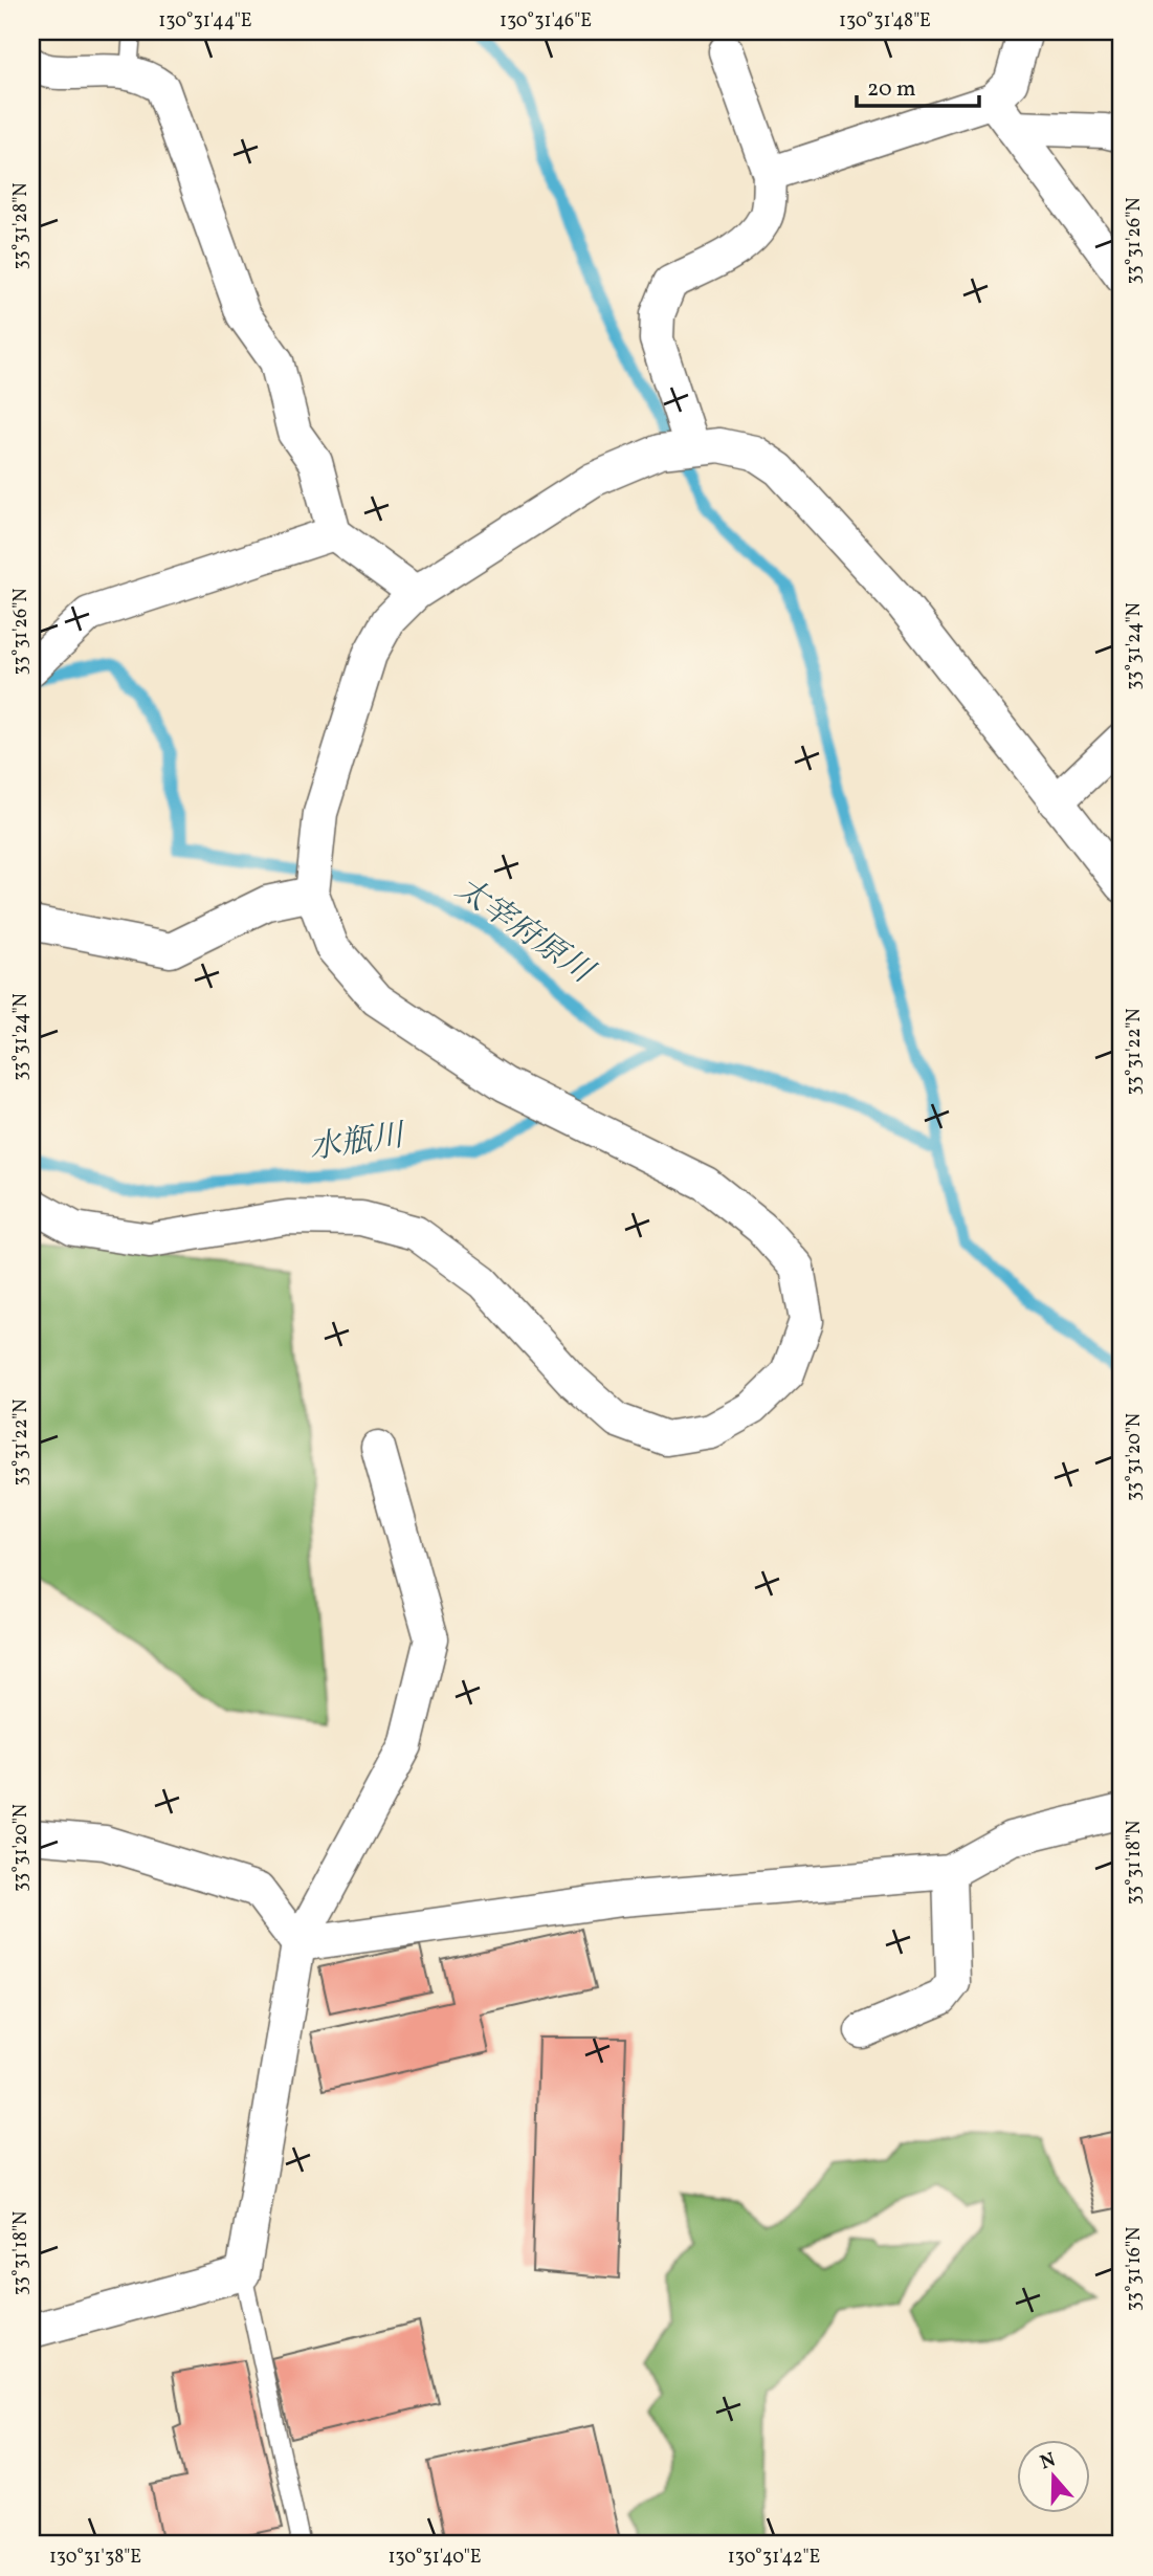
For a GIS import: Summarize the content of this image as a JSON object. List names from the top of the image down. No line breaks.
{"water":["太宰府原川","水瓶川"],"scale_bar":"20 m","north":"top","coordinates":["130°31'44\"E","130°31'46\"E","130°31'48\"E","33°31'28\"N","33°31'26\"N","33°31'24\"N","33°31'22\"N","33°31'20\"N","33°31'18\"N","33°31'16\"N","130°31'38\"E","130°31'40\"E","130°31'42\"E"]}
